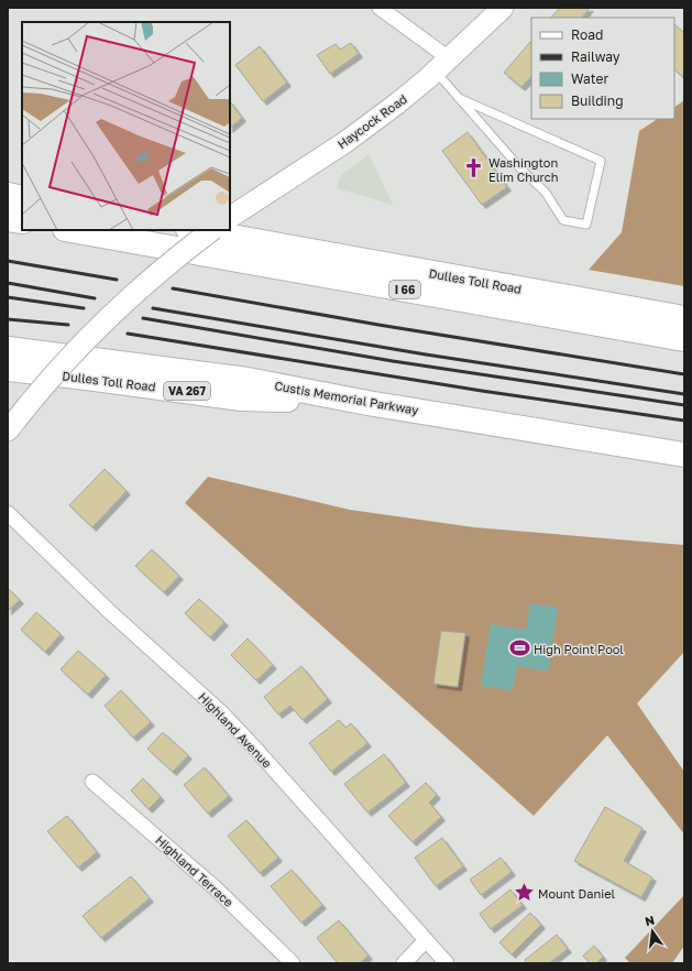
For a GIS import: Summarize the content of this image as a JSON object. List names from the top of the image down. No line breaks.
{"streets":{"highway":["Dulles Toll Road","I 66","VA 267","Custis Memorial Parkway"],"main road":["Haycock Road"],"street":["Highland Avenue","Highland Terrace"]},"crossings":[["Dulles Toll Road","Custis Memorial Parkway"]],"places":{"church":["Washington Elim Church"],"sports":["High Point Pool"],"place":["Mount Daniel"]},"legend":["Road","Railway","Water","Building"],"north":"top"}
